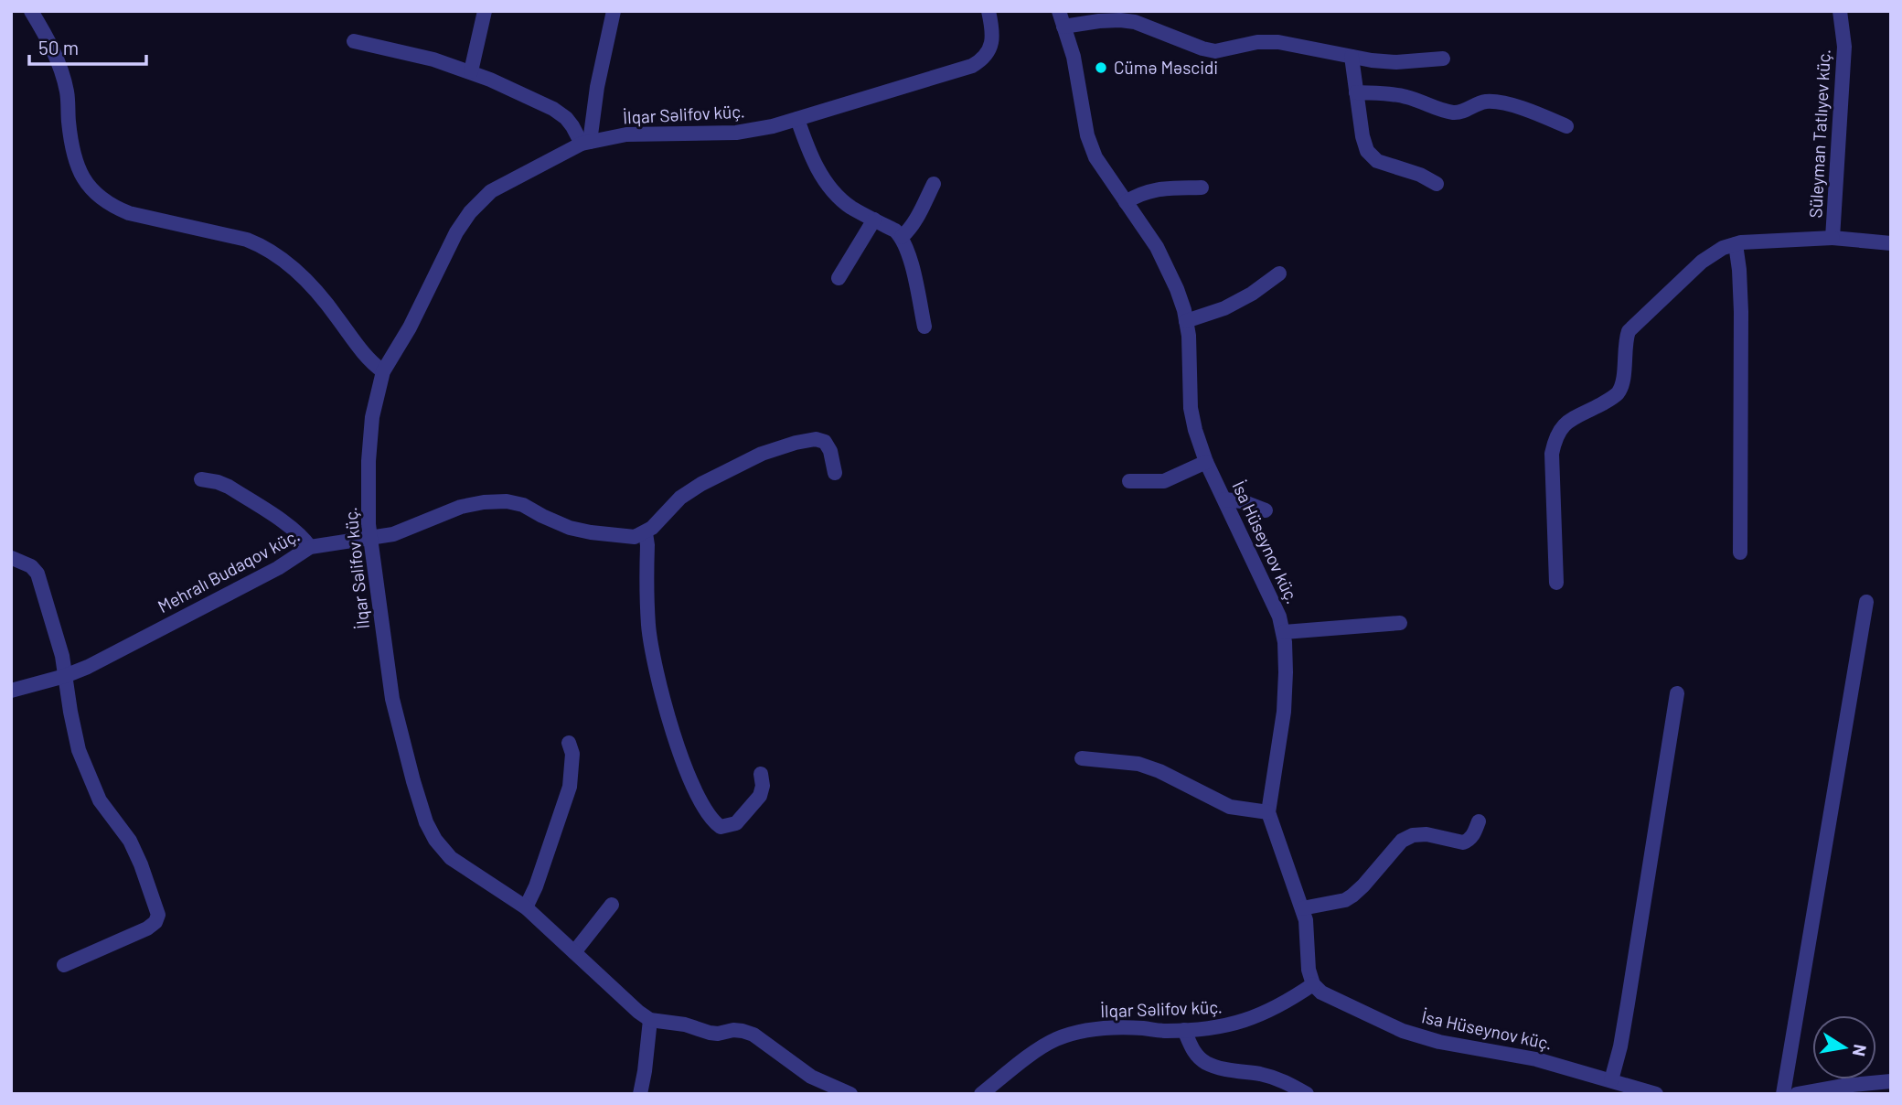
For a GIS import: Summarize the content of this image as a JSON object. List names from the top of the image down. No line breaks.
{"streets":{"street":["İlqar Səlifov küç.","Süleyman Tatlıyev küç.","İsa Hüseynov küç.","Mehralı Budaqov küç."]},"crossings":[["İlqar Səlifov küç.","İsa Hüseynov küç."],["İlqar Səlifov küç.","Mehralı Budaqov küç."]],"places":["Cümə Məscidi"],"scale_bar":"50 m","north":"right"}
